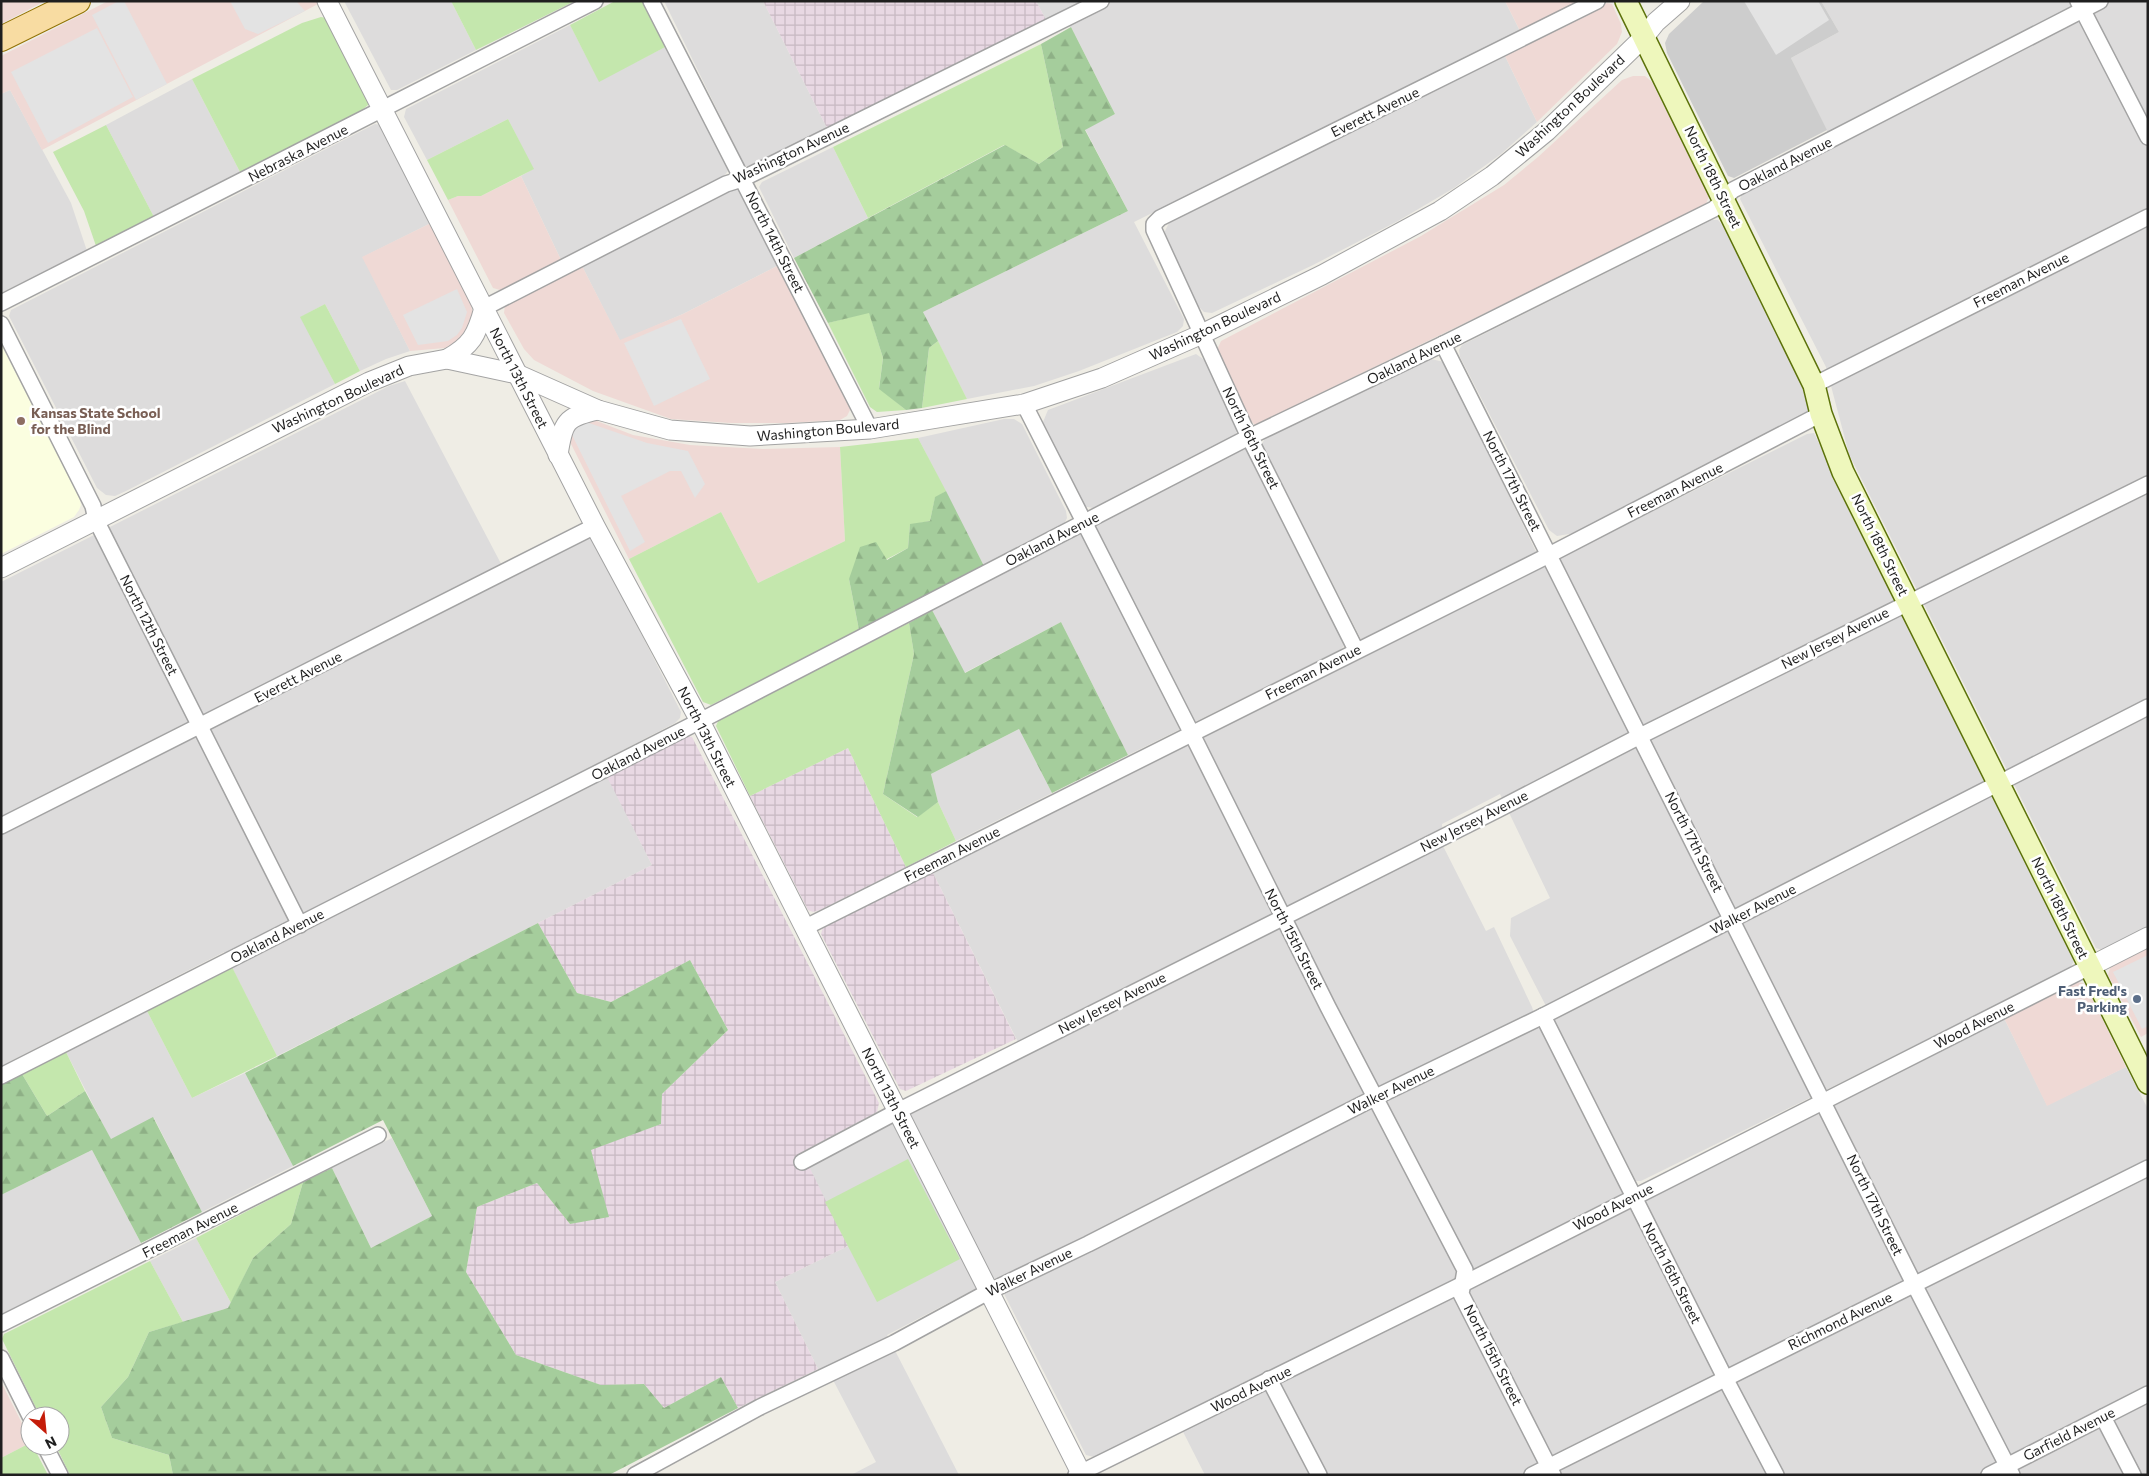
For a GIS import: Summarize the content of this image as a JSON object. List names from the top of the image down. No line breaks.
{"streets":{"main road":["North 18th Street"],"street":["Washington Boulevard","Everett Avenue","Nebraska Avenue","Washington Avenue","Oakland Avenue","North 14th Street","Freeman Avenue","North 13th Street","North 16th Street","North 17th Street","North 12th Street","New Jersey Avenue","Walker Avenue","North 15th Street","Wood Avenue","Richmond Avenue","Garfield Avenue"]},"crossings":[["Washington Boulevard","North 18th Street"],["Washington Boulevard","North 14th Street"],["Washington Boulevard","North 13th Street"],["Washington Boulevard","North 16th Street"],["Washington Boulevard","North 12th Street"],["Washington Boulevard","North 15th Street"],["Everett Avenue","North 13th Street"],["Everett Avenue","North 16th Street"],["Everett Avenue","North 12th Street"],["Nebraska Avenue","North 13th Street"],["Washington Avenue","North 14th Street"],["Washington Avenue","North 13th Street"],["Oakland Avenue","North 18th Street"],["Oakland Avenue","North 13th Street"],["Oakland Avenue","North 16th Street"],["Oakland Avenue","North 17th Street"],["Oakland Avenue","North 12th Street"],["Oakland Avenue","North 15th Street"],["North 18th Street","Freeman Avenue"],["North 18th Street","New Jersey Avenue"],["North 18th Street","Walker Avenue"],["North 18th Street","Wood Avenue"],["Freeman Avenue","North 13th Street"],["Freeman Avenue","North 16th Street"],["Freeman Avenue","North 17th Street"],["Freeman Avenue","North 15th Street"],["North 13th Street","New Jersey Avenue"],["North 13th Street","Walker Avenue"],["North 13th Street","Wood Avenue"],["North 16th Street","Walker Avenue"],["North 16th Street","Wood Avenue"],["North 16th Street","Richmond Avenue"],["North 17th Street","New Jersey Avenue"],["North 17th Street","Walker Avenue"],["North 17th Street","Wood Avenue"],["North 17th Street","Richmond Avenue"],["North 17th Street","Garfield Avenue"],["New Jersey Avenue","North 15th Street"],["Walker Avenue","North 15th Street"],["North 15th Street","Wood Avenue"],["North 15th Street","Richmond Avenue"]],"places":["Kansas State School for the Blind","Fast Fred's Parking"],"north":"bottom right"}
